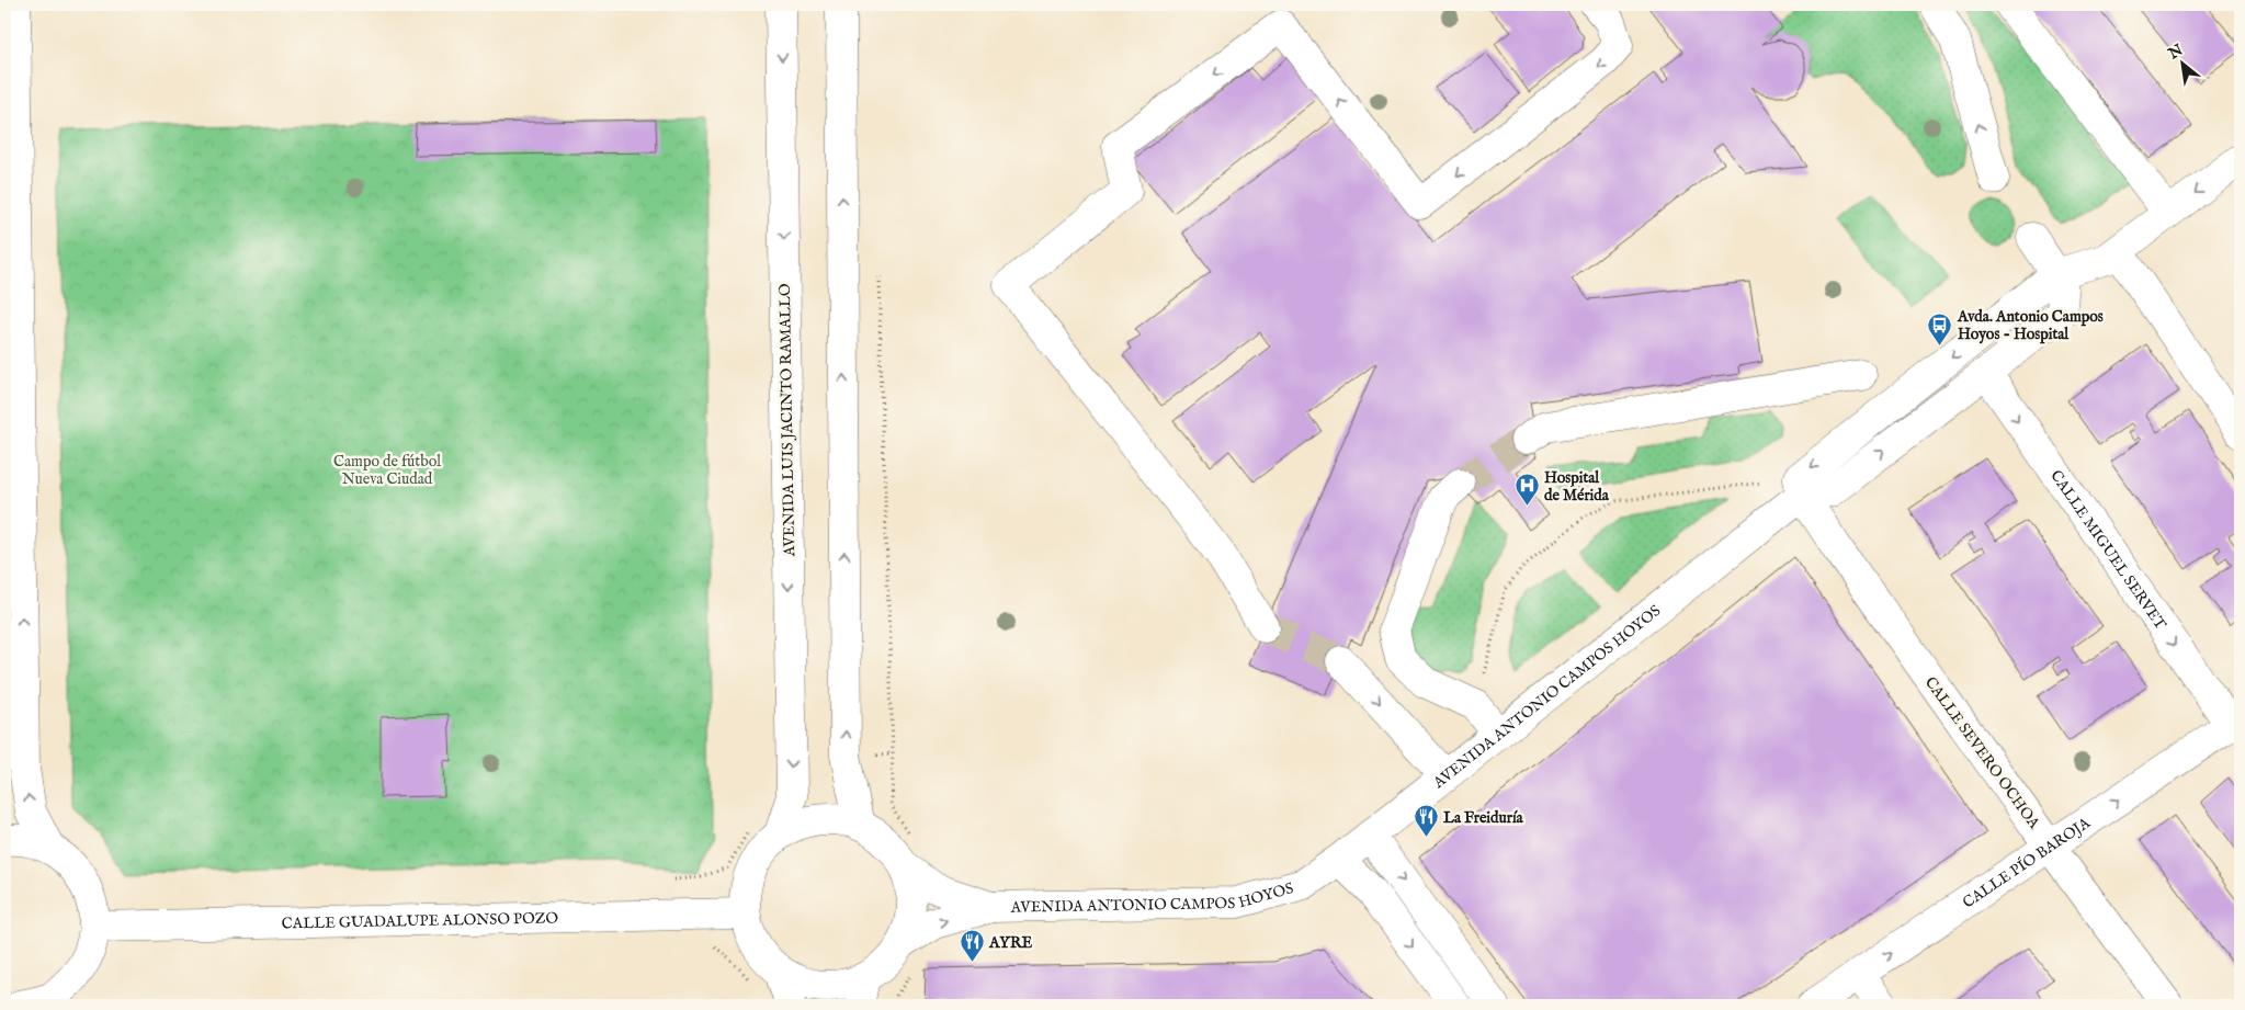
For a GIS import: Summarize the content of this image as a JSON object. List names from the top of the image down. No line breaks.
{"streets":{"street":["AVENIDA LUIS JACINTO RAMALLO","CALLE MIGUEL SERVET","AVENIDA ANTONIO CAMPOS HOYOS","CALLE SEVERO OCHOA","CALLE PÍO BAROJA","CALLE GUADALUPE ALONSO POZO"]},"crossings":[["AVENIDA LUIS JACINTO RAMALLO","AVENIDA ANTONIO CAMPOS HOYOS"],["AVENIDA LUIS JACINTO RAMALLO","CALLE GUADALUPE ALONSO POZO"],["CALLE MIGUEL SERVET","CALLE PÍO BAROJA"],["AVENIDA ANTONIO CAMPOS HOYOS","CALLE SEVERO OCHOA"],["AVENIDA ANTONIO CAMPOS HOYOS","CALLE GUADALUPE ALONSO POZO"],["CALLE SEVERO OCHOA","CALLE PÍO BAROJA"]],"one_way":["CALLE PÍO BAROJA"],"parks":["Campo de fútbol Nueva Ciudad"],"places":{"bus stop":["Avda. Antonio Campos Hoyos - Hospital"],"hospital":["Hospital de Mérida"],"restaurant":["La Freiduría","AYRE"]},"north":"top left"}
